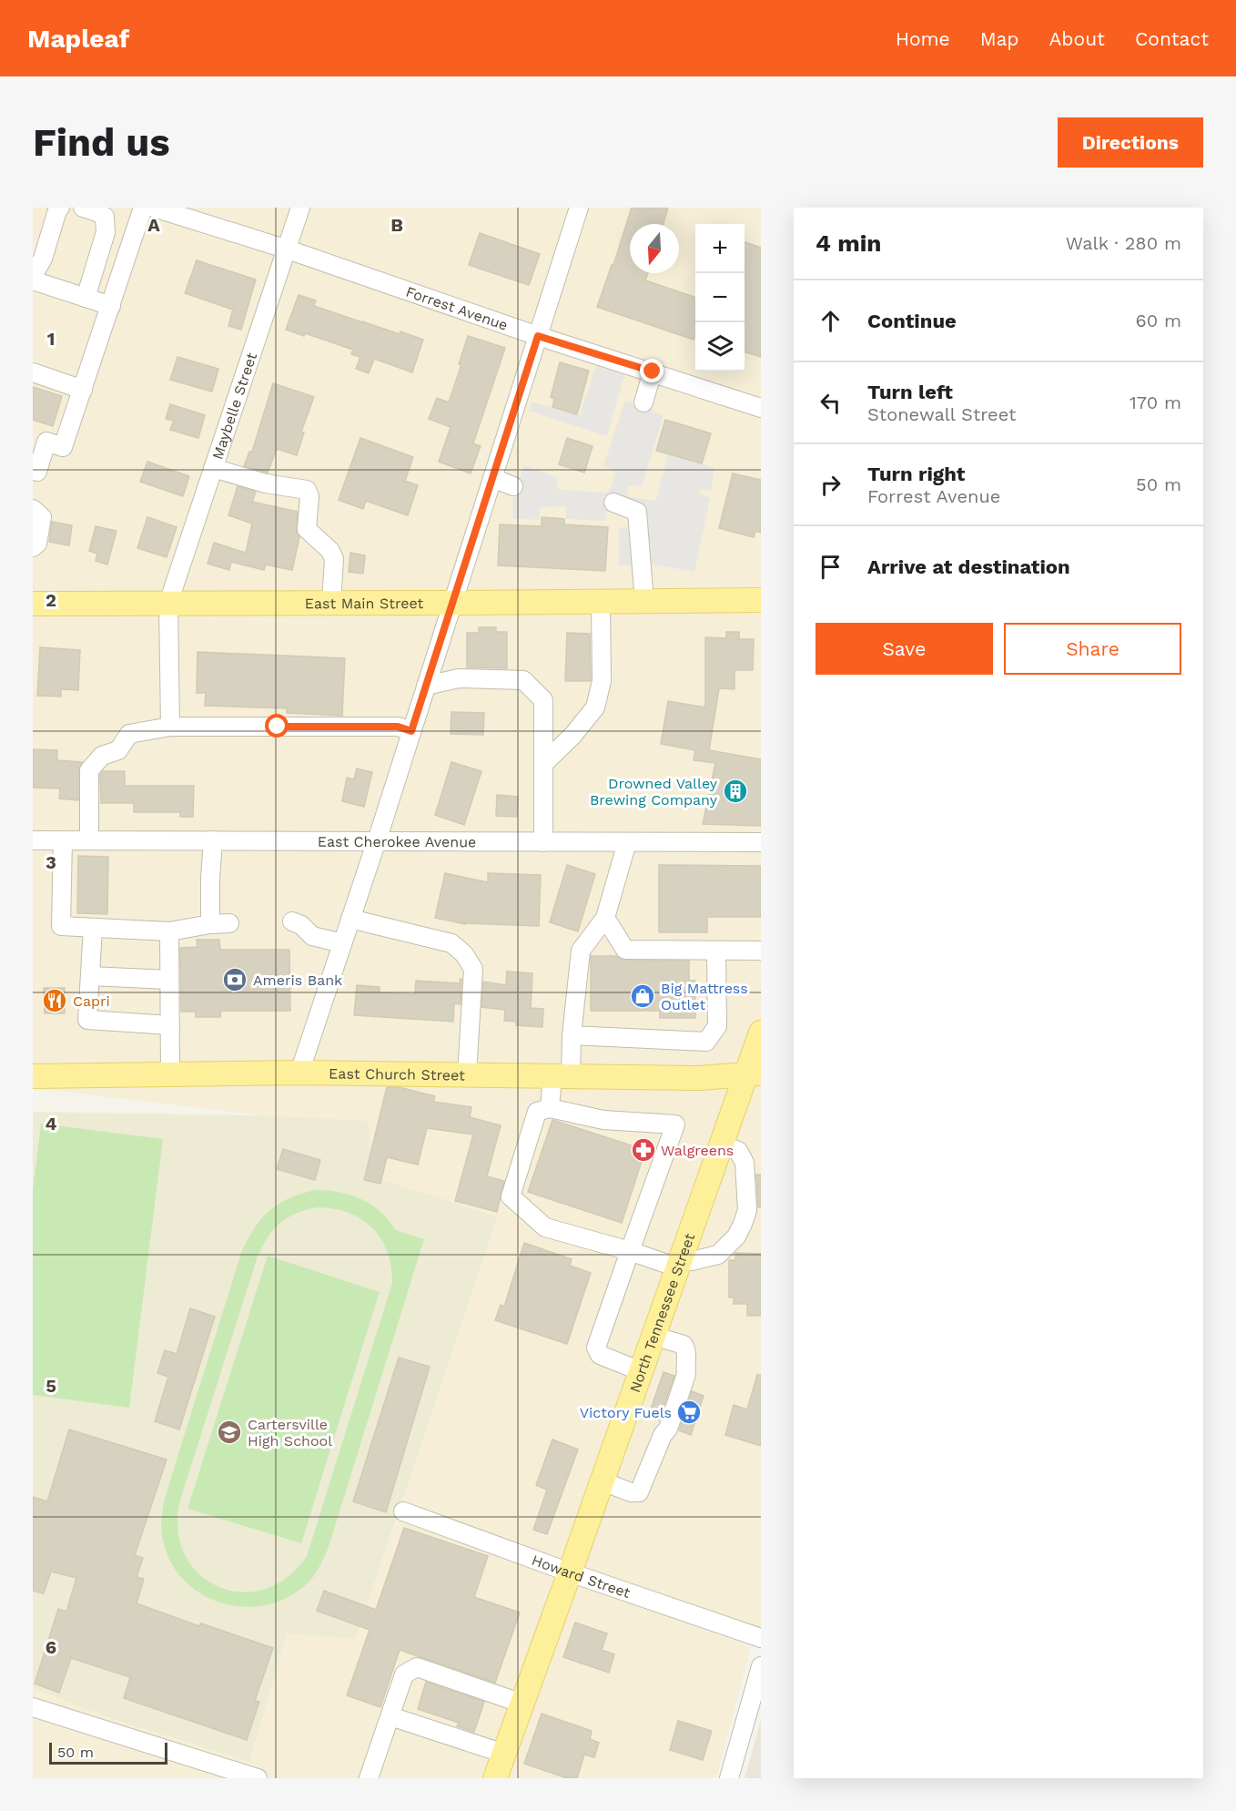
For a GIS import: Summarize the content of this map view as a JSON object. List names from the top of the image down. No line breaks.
{"streets":{"main road":["East Main Street","East Church Street","North Tennessee Street"],"street":["Forrest Avenue","Maybelle Street","East Cherokee Avenue","Howard Street"]},"crossings":[["Forrest Avenue","Maybelle Street"],["Maybelle Street","East Main Street"],["East Church Street","North Tennessee Street"],["North Tennessee Street","Howard Street"]],"places":{"building":["Drowned Valley Brewing Company"],"bank":["Ameris Bank"],"shop":["Big Mattress Outlet"],"restaurant":["Capri"],"pharmacy":["Walgreens"],"supermarket":["Victory Fuels"],"school or university":["Cartersville High School"]},"scale_bar":"50 m","north":"bottom","page":{"header":"Mapleaf","nav":["Home","Map","About","Contact"],"buttons":["Directions",["Save","Share"]],"title":"Find us","heading":["4 min","Walk · 280 m"],"map_buttons":["+","−"],"list":[["Continue","60 m"],["Turn left","Stonewall Street","170 m"],["Turn right","Forrest Avenue","50 m"],"Arrive at destination"],"scale":"50 m"},"grid":{"columns":["A","B"],"rows":["1","2","3","4","5","6"]}}
